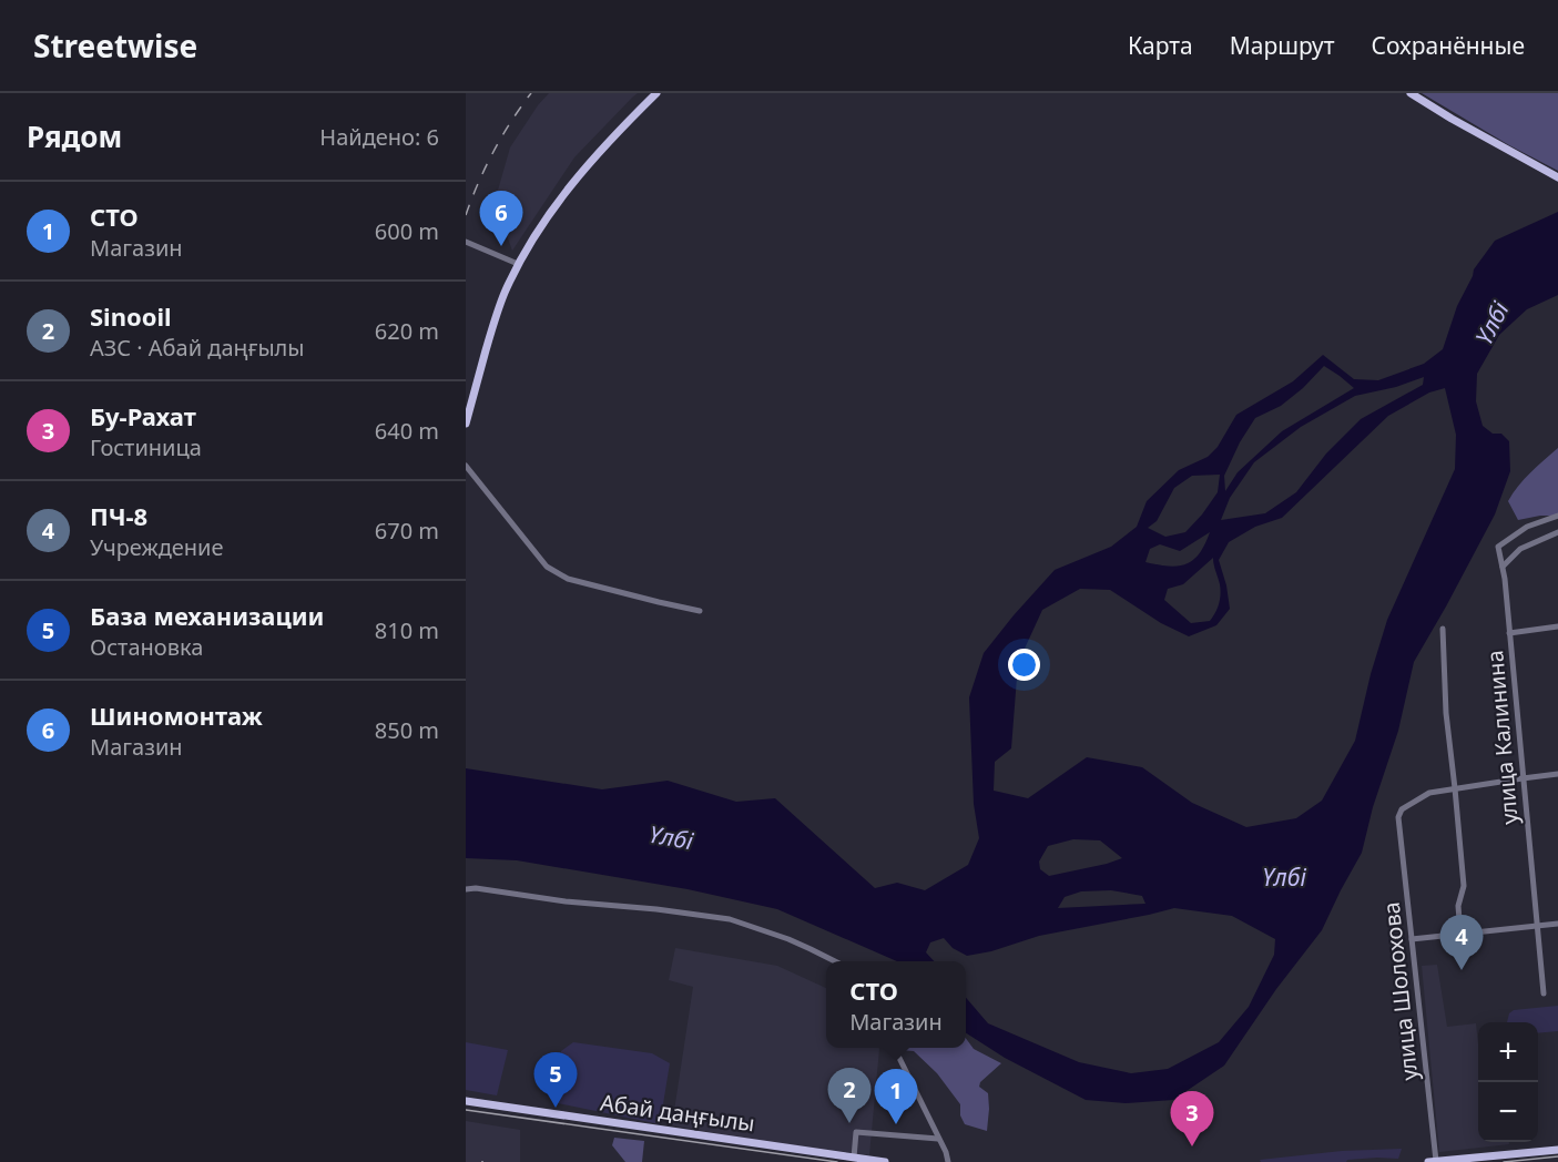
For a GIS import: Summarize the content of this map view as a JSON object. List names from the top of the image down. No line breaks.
{"streets":{"main road":["Абай даңғылы"],"street":["улица Калинина","улица Шолохова"]},"water":["Үлбі"],"page":{"header":"Streetwise","nav":["Карта","Маршрут","Сохранённые"],"heading":["Рядом","Найдено: 6"],"list":[{"mark":"1","name":"СТО","note":"Магазин","value":"600 m"},{"mark":"2","name":"Sinooil","note":"АЗС · Абай даңғылы","value":"620 m"},{"mark":"3","name":"Бу-Рахат","note":"Гостиница","value":"640 m"},{"mark":"4","name":"ПЧ-8","note":"Учреждение","value":"670 m"},{"mark":"5","name":"База механизации","note":"Остановка","value":"810 m"},{"mark":"6","name":"Шиномонтаж","note":"Магазин","value":"850 m"}],"pins":["6","4","5","2","1","3"],"popup":["СТО","Магазин"],"map_buttons":["+","−"]}}
